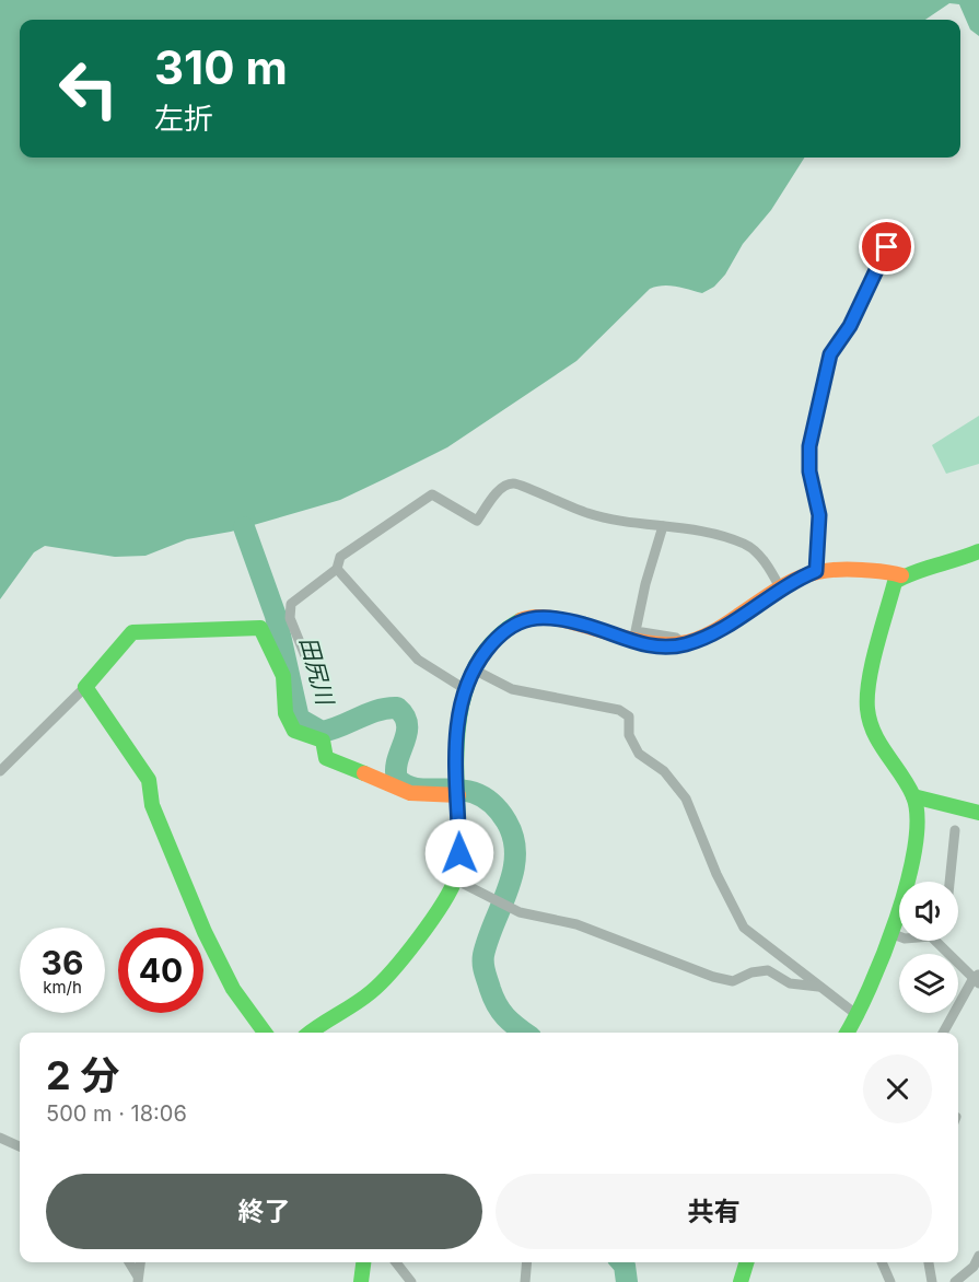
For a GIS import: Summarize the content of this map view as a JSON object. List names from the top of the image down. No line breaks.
{"water":["田尻川"],"page":{"turn":["310 m","左折"],"speed":"36 km/h","limit":"40","heading":["2 分","500 m · 18:06"],"buttons":["終了","共有"]}}
